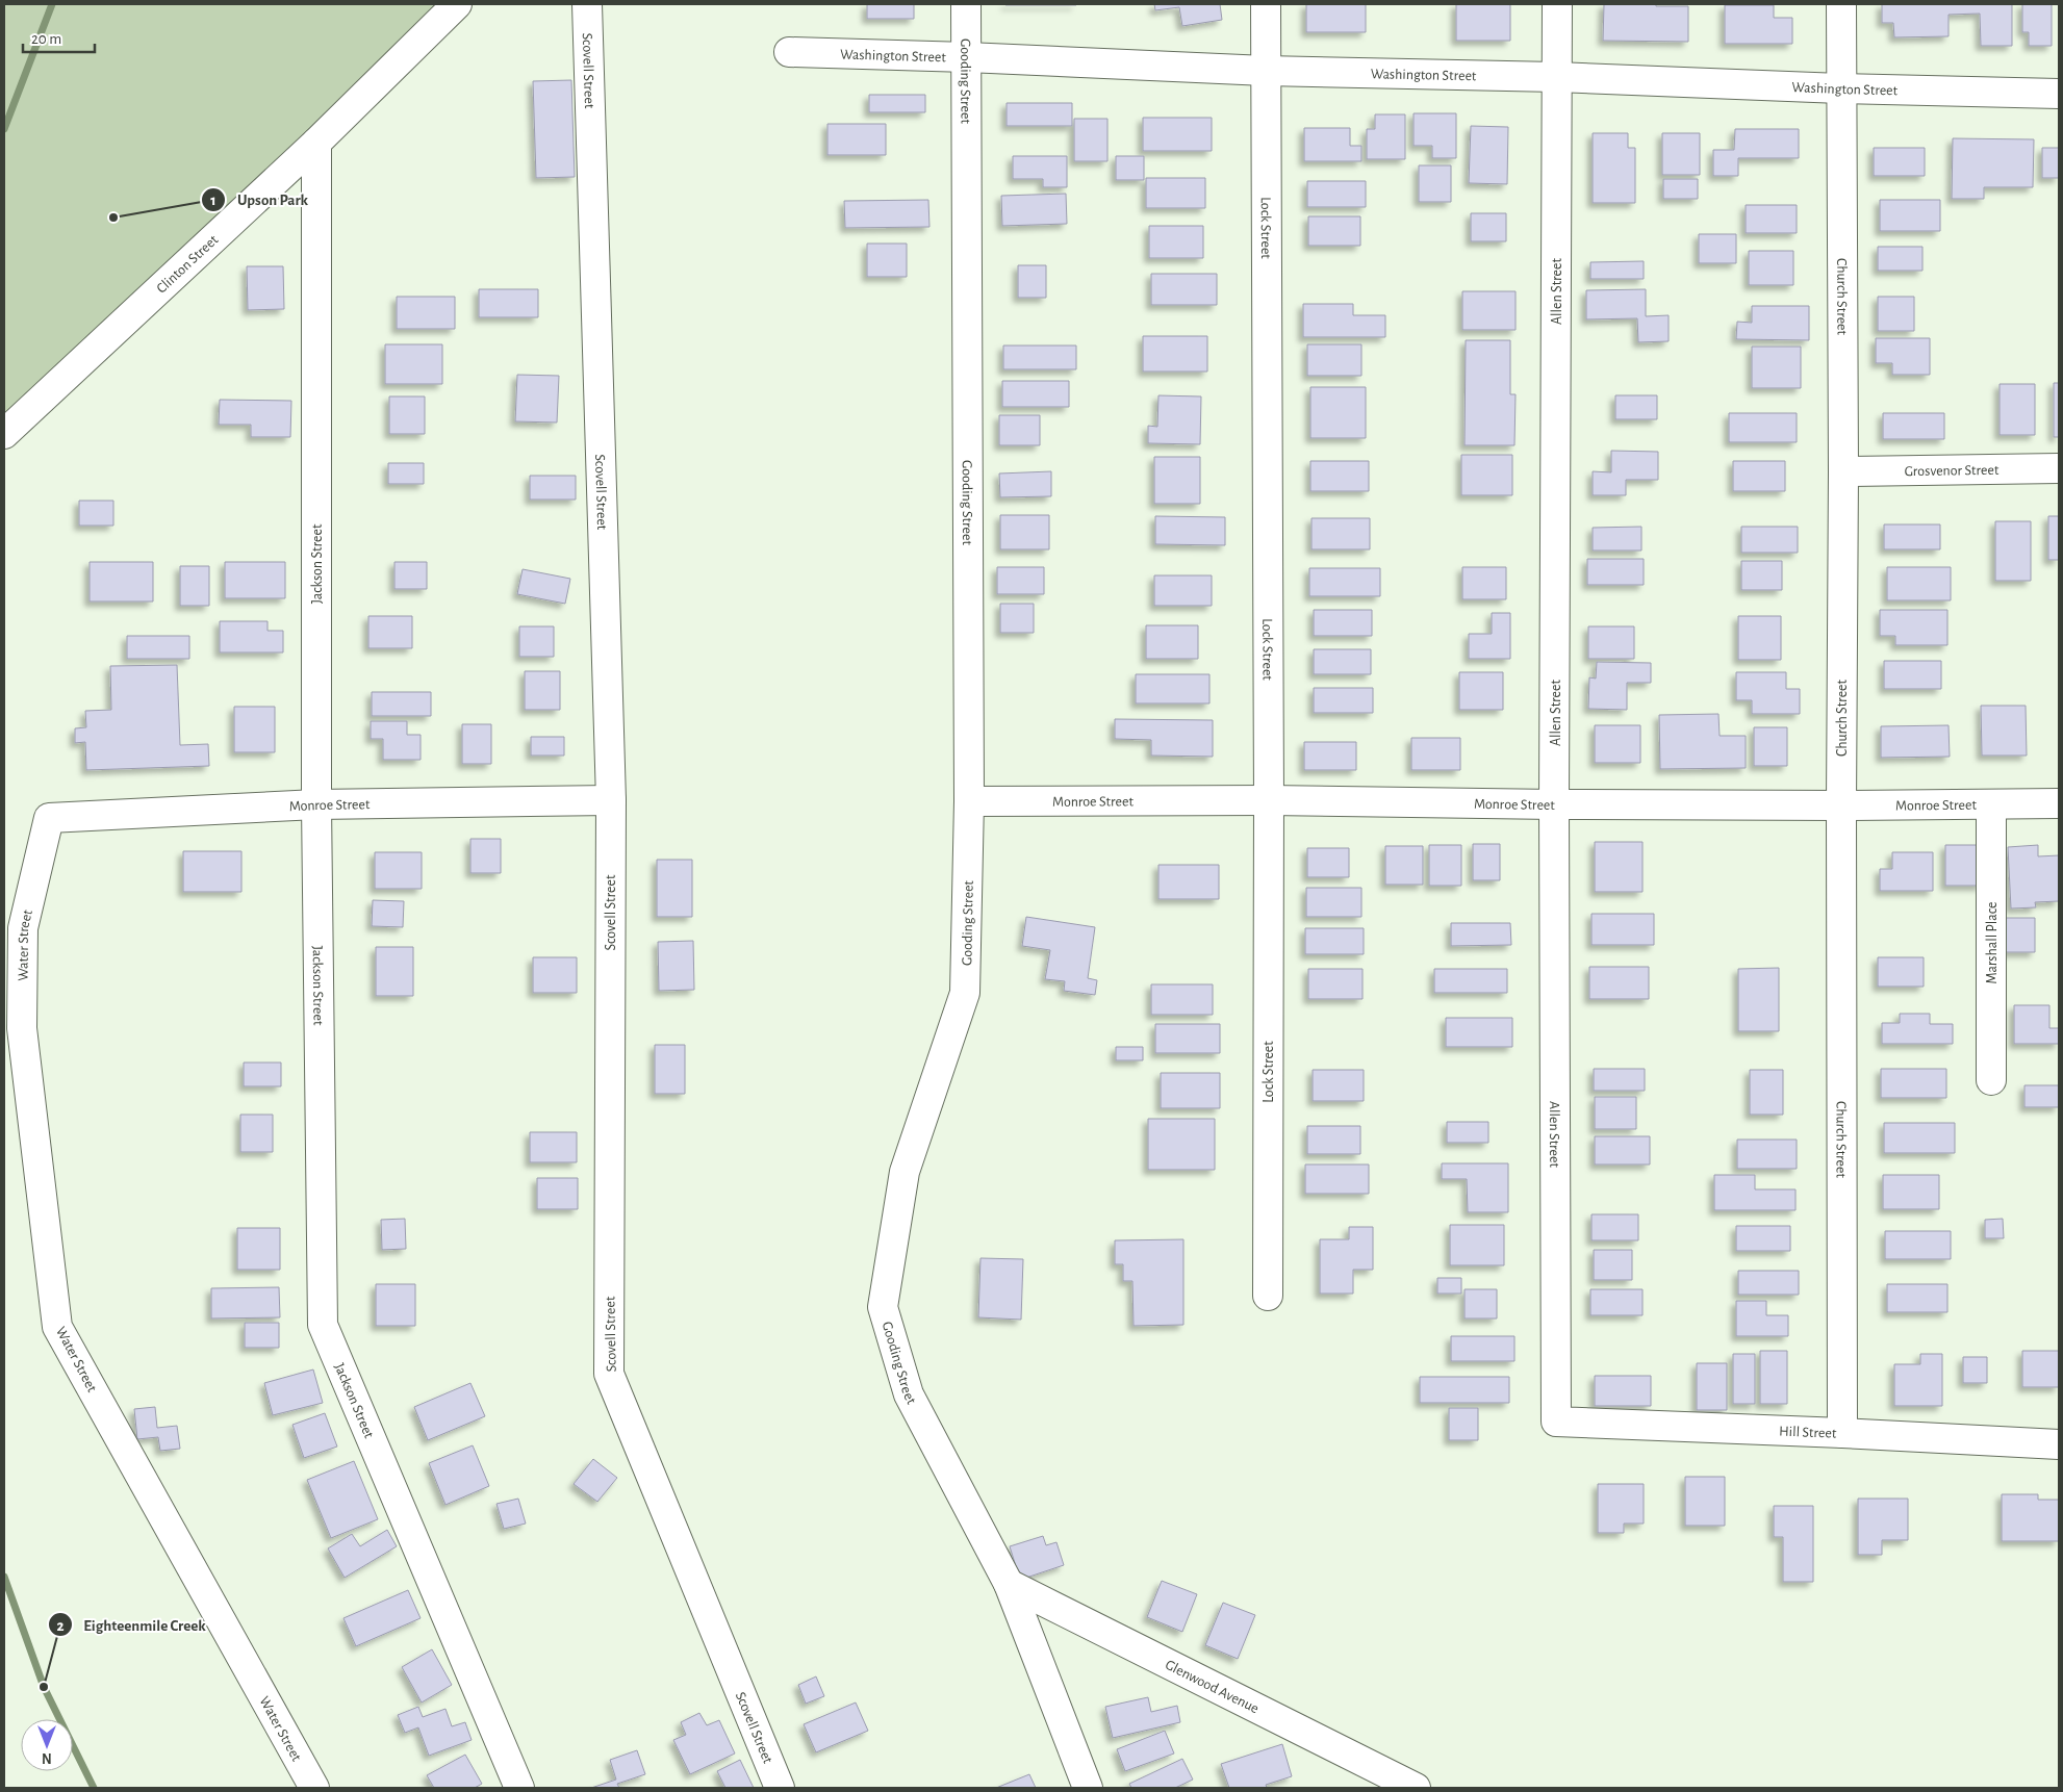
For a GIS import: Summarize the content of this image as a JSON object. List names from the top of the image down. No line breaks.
{"streets":{"street":["Washington Street","Scovell Street","Gooding Street","Lock Street","Clinton Street","Allen Street","Church Street","Grosvenor Street","Jackson Street","Monroe Street","Marshall Place","Water Street","Hill Street","Glenwood Avenue"]},"crossings":[["Washington Street","Gooding Street"],["Washington Street","Lock Street"],["Washington Street","Allen Street"],["Washington Street","Church Street"],["Scovell Street","Monroe Street"],["Gooding Street","Monroe Street"],["Gooding Street","Glenwood Avenue"],["Lock Street","Monroe Street"],["Clinton Street","Jackson Street"],["Allen Street","Monroe Street"],["Allen Street","Hill Street"],["Church Street","Grosvenor Street"],["Church Street","Monroe Street"],["Church Street","Hill Street"],["Jackson Street","Monroe Street"],["Monroe Street","Marshall Place"],["Monroe Street","Water Street"]],"places":["Upson Park","Eighteenmile Creek"],"scale_bar":"20 m","north":"bottom"}
